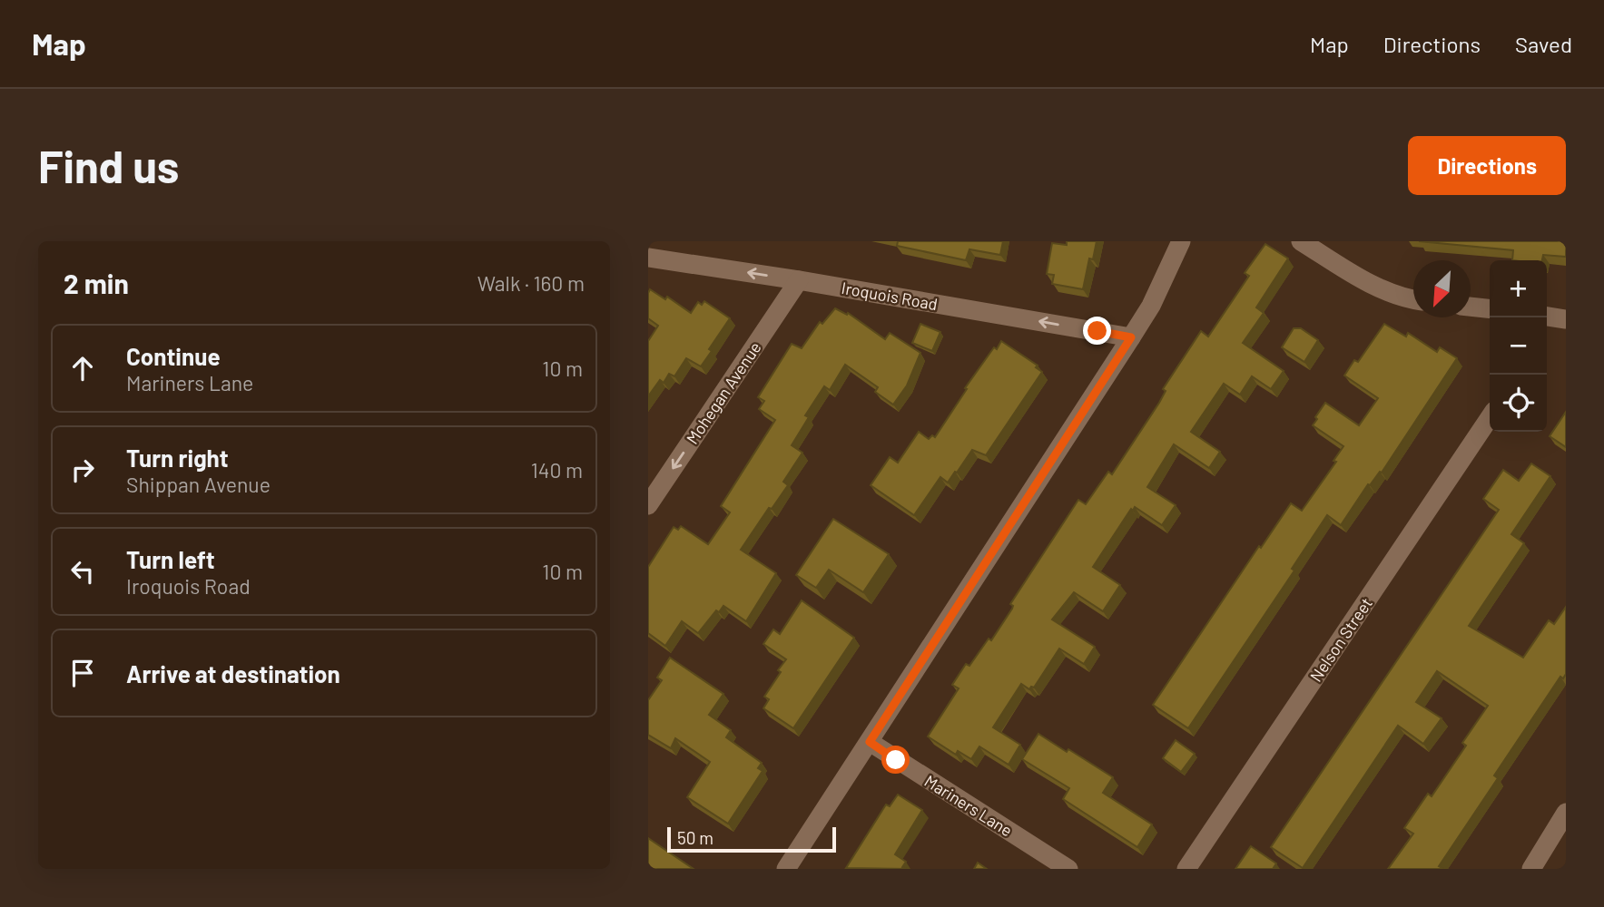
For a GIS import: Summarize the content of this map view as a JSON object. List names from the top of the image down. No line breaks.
{"streets":{"street":["Iroquois Road","Mohegan Avenue","Nelson Street","Mariners Lane"]},"crossings":[["Iroquois Road","Mohegan Avenue"]],"one_way":["Iroquois Road","Mohegan Avenue"],"scale_bar":"50 m","north":"bottom left","page":{"header":"Map","nav":["Map","Directions","Saved"],"buttons":"Directions","title":"Find us","heading":["2 min","Walk · 160 m"],"map_buttons":["+","−"],"list":[["Continue","Mariners Lane","10 m"],["Turn right","Shippan Avenue","140 m"],["Turn left","Iroquois Road","10 m"],"Arrive at destination"],"scale":"50 m"}}
